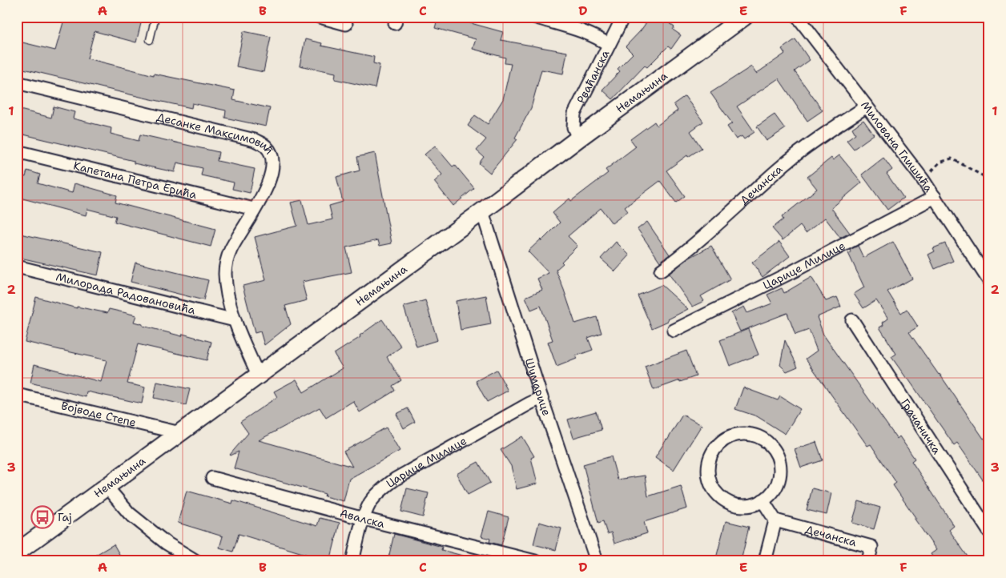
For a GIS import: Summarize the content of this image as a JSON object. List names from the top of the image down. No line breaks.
{"streets":{"street":["Рваћанска","Немањина","Десанке Максимовић","Милована Глишића","Капетана Петра Ерића","Дечанска","Царице Милице","Милорада Радовановића","Шумарице","Војводе Степе","Грачаничка","Авалска"]},"crossings":[["Рваћанска","Немањина"],["Немањина","Десанке Максимовић"],["Немањина","Шумарице"],["Немањина","Војводе Степе"],["Десанке Максимовић","Капетана Петра Ерића"],["Десанке Максимовић","Милорада Радовановића"],["Милована Глишића","Дечанска"],["Милована Глишића","Царице Милице"],["Царице Милице","Шумарице"],["Царице Милице","Авалска"]],"places":{"bus stop":["Гај"]},"grid":{"columns":["A","B","C","D","E","F"],"rows":["1","2","3"]}}
